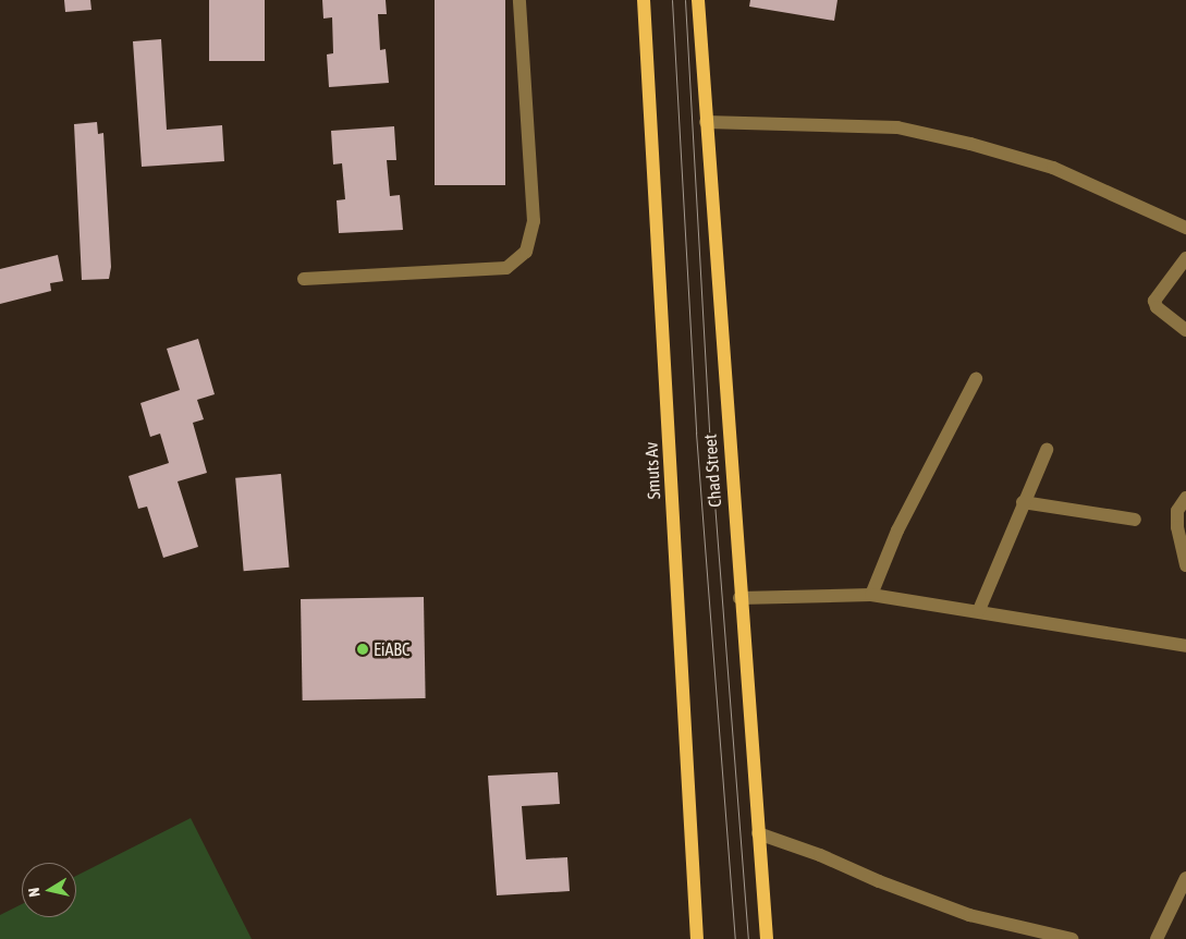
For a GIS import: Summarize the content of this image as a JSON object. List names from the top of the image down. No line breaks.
{"streets":{"main road":["Smuts Av","Chad Street"]},"places":["EiABC"],"north":"left"}
